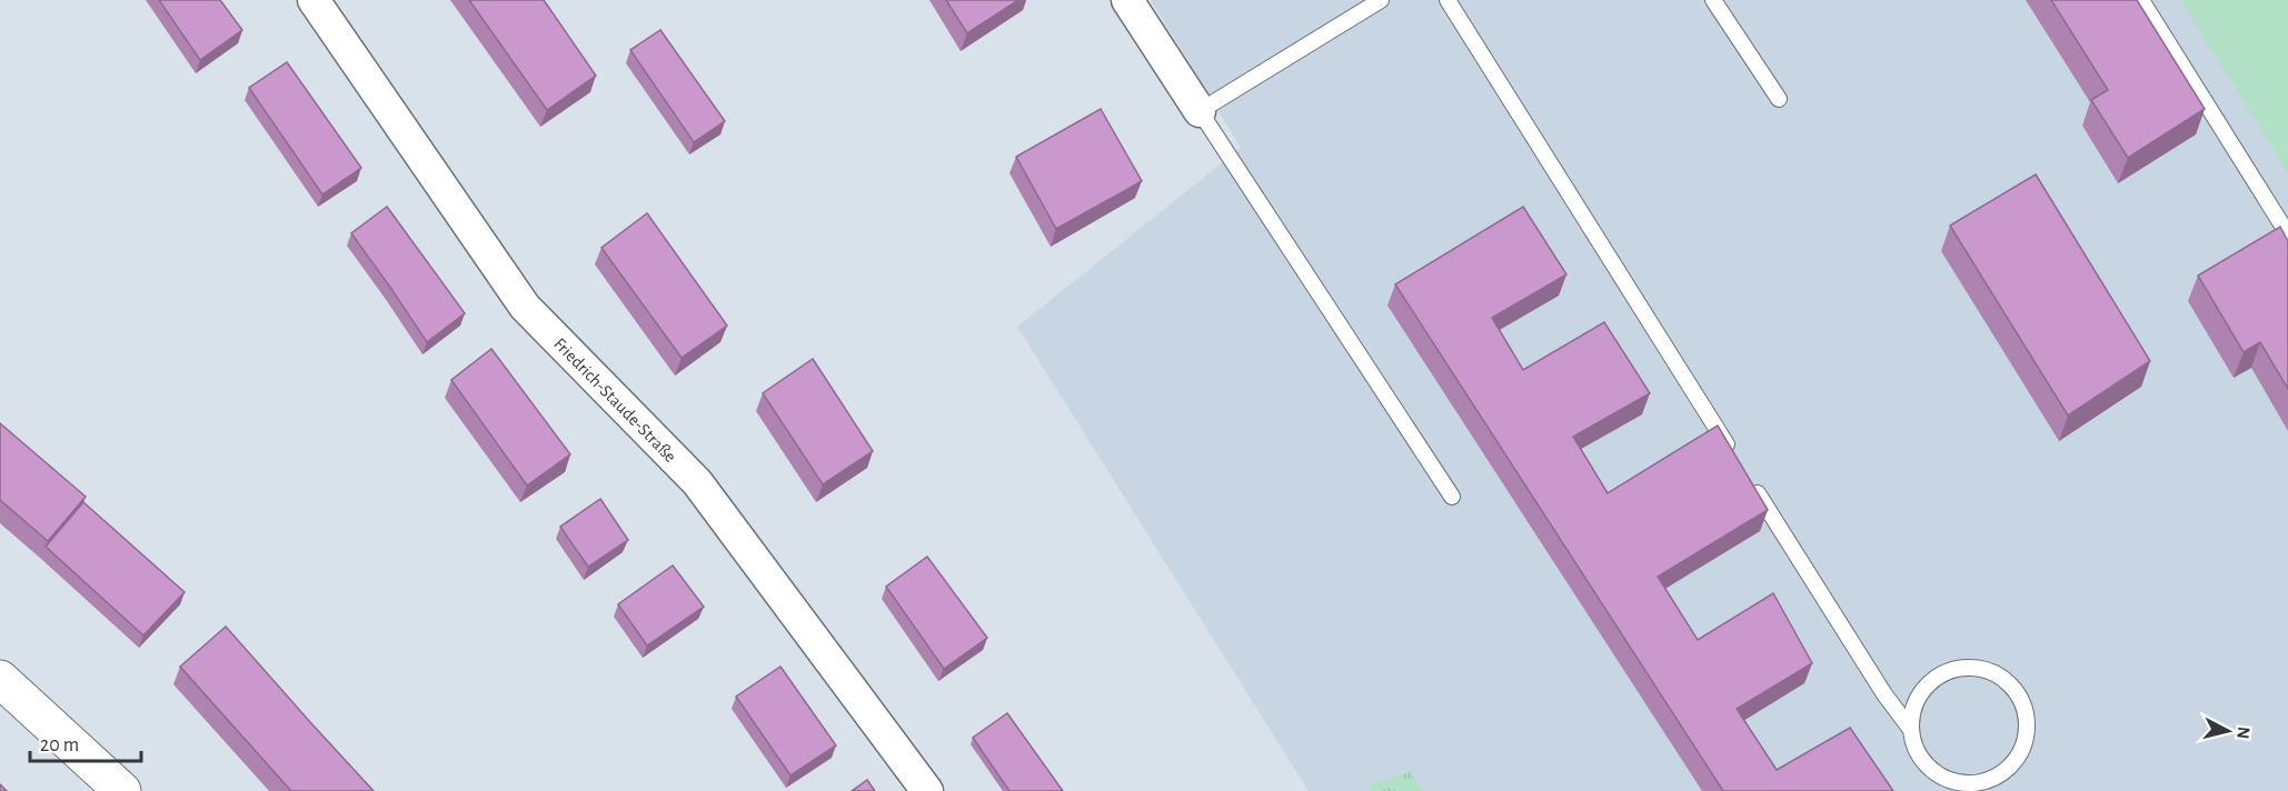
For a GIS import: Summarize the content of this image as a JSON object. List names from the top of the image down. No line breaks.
{"streets":{"street":["Friedrich-Staude-Straße"]},"scale_bar":"20 m","north":"right"}
